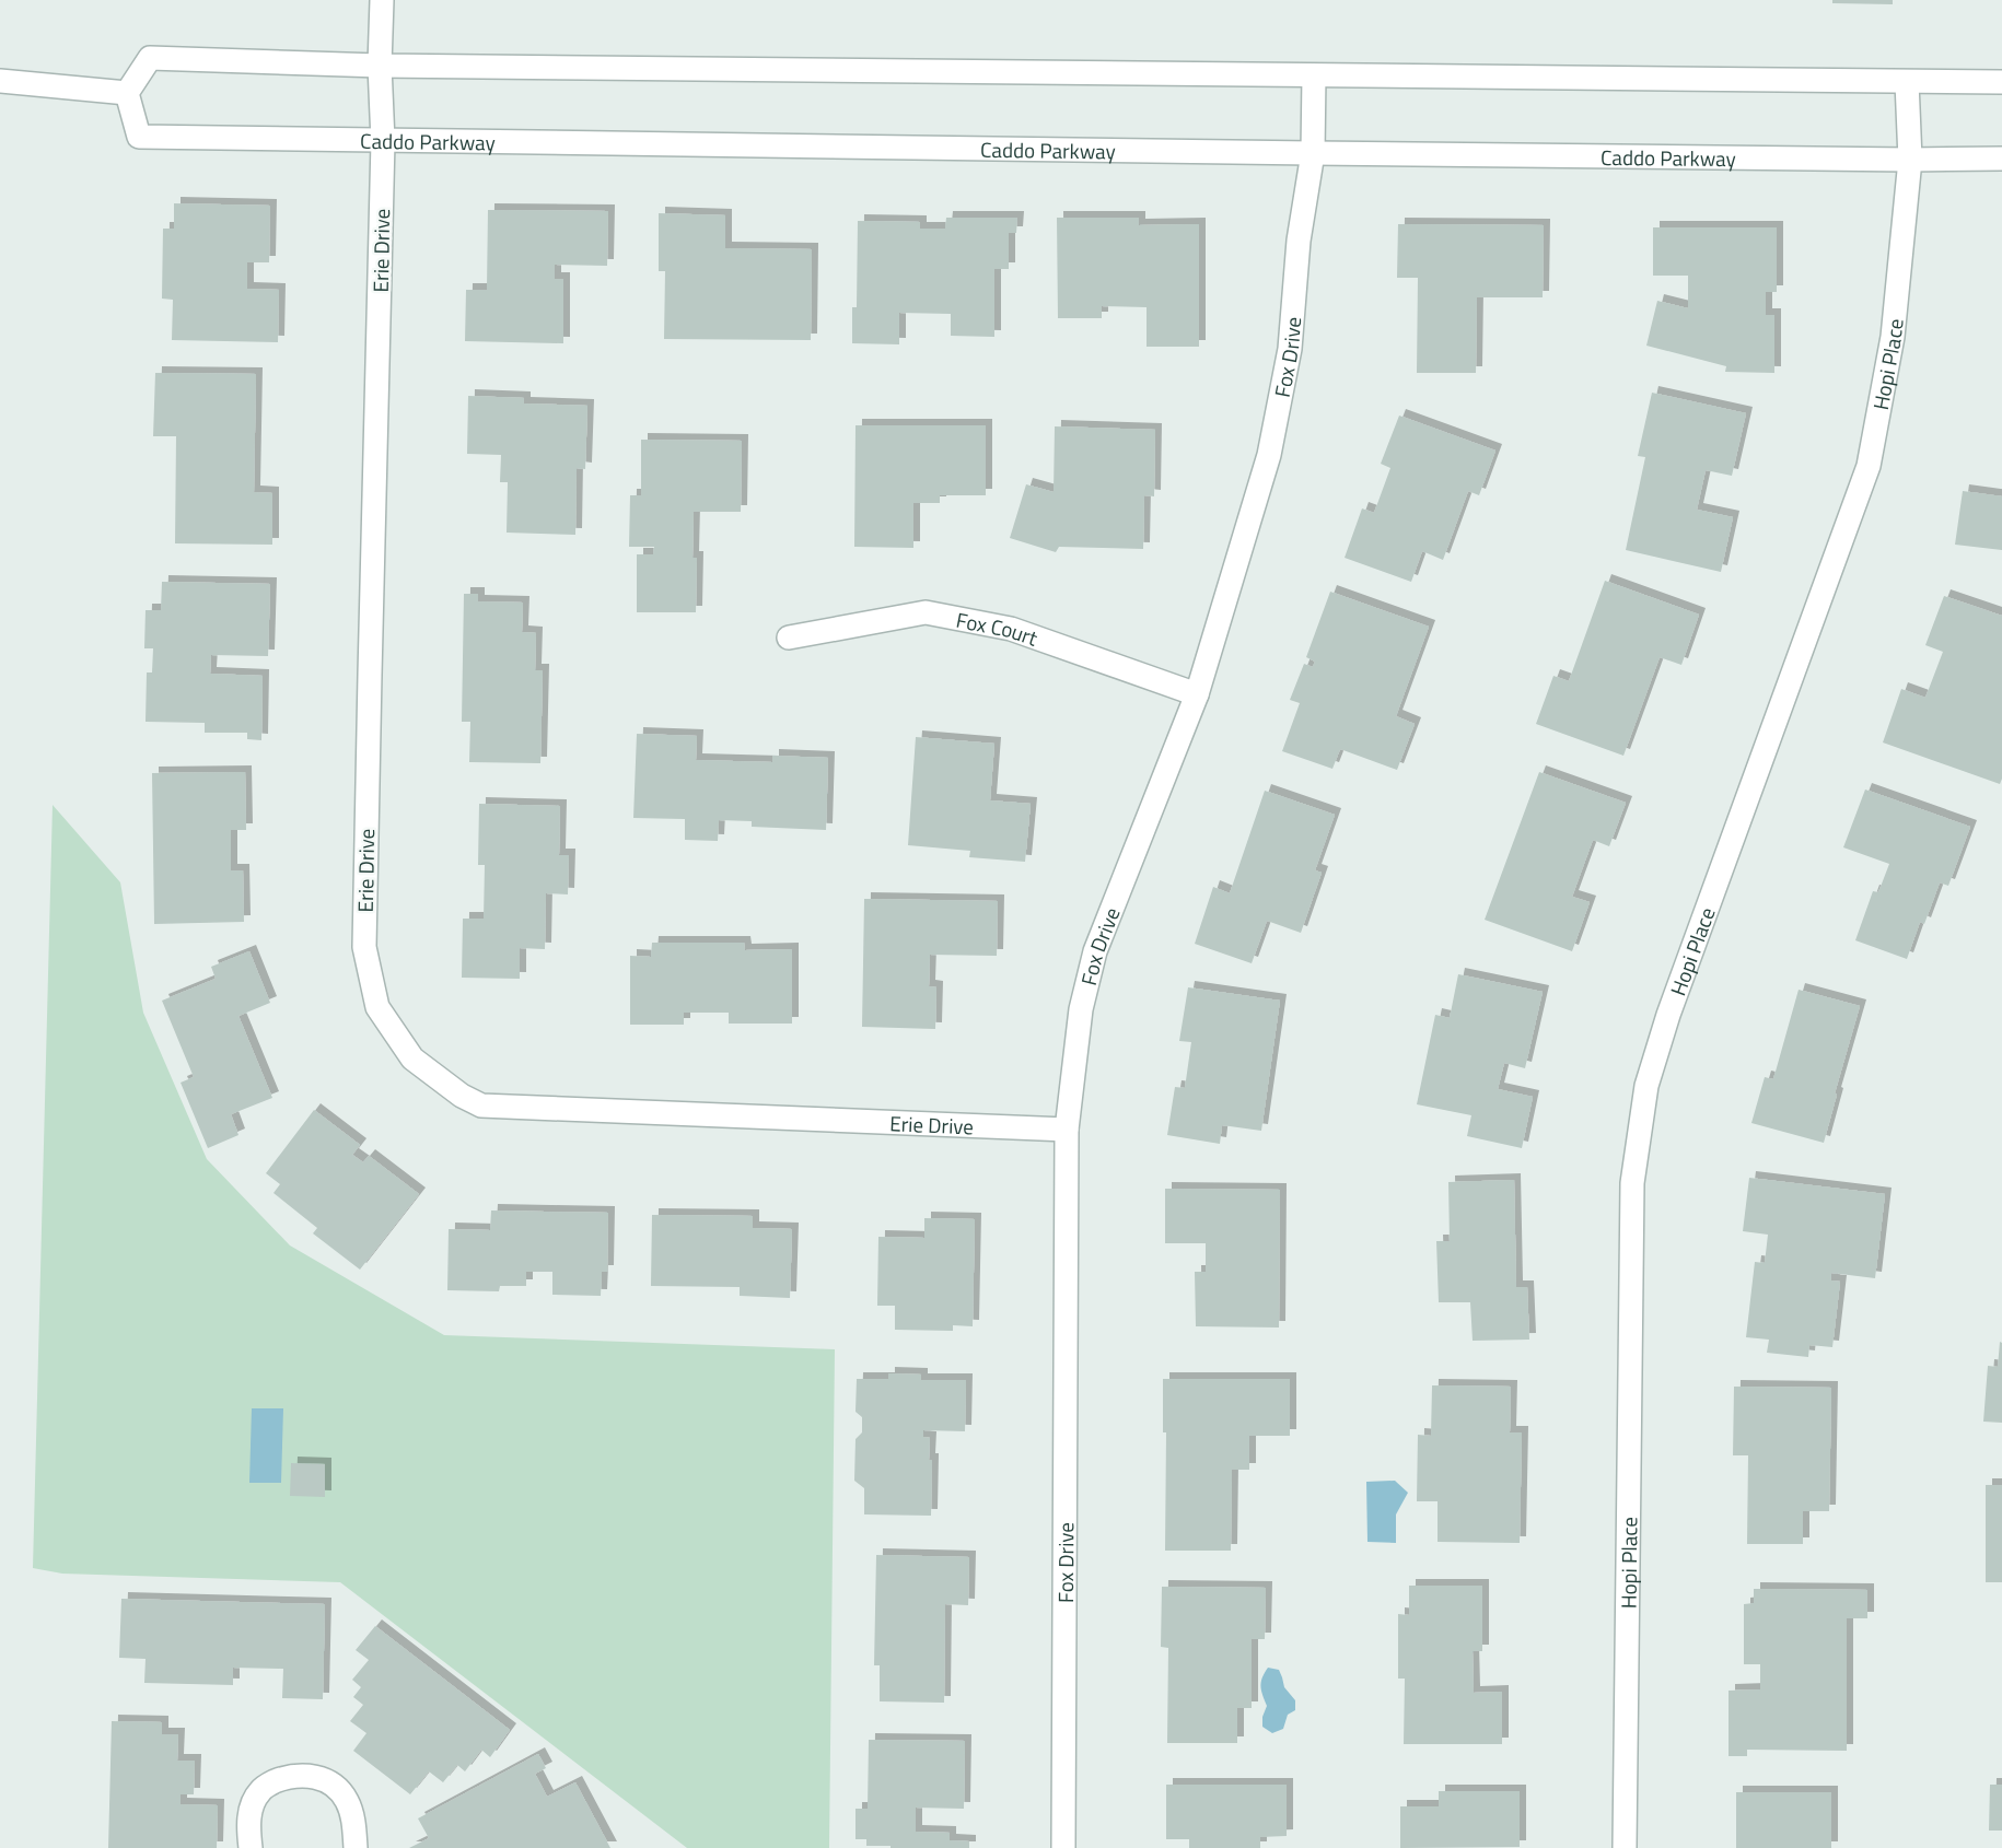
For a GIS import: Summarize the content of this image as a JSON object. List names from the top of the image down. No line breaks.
{"streets":{"street":["Caddo Parkway","Erie Drive","Fox Drive","Hopi Place","Fox Court"]},"crossings":[["Caddo Parkway","Erie Drive"],["Caddo Parkway","Fox Drive"],["Caddo Parkway","Hopi Place"],["Erie Drive","Fox Drive"],["Fox Drive","Fox Court"]]}
